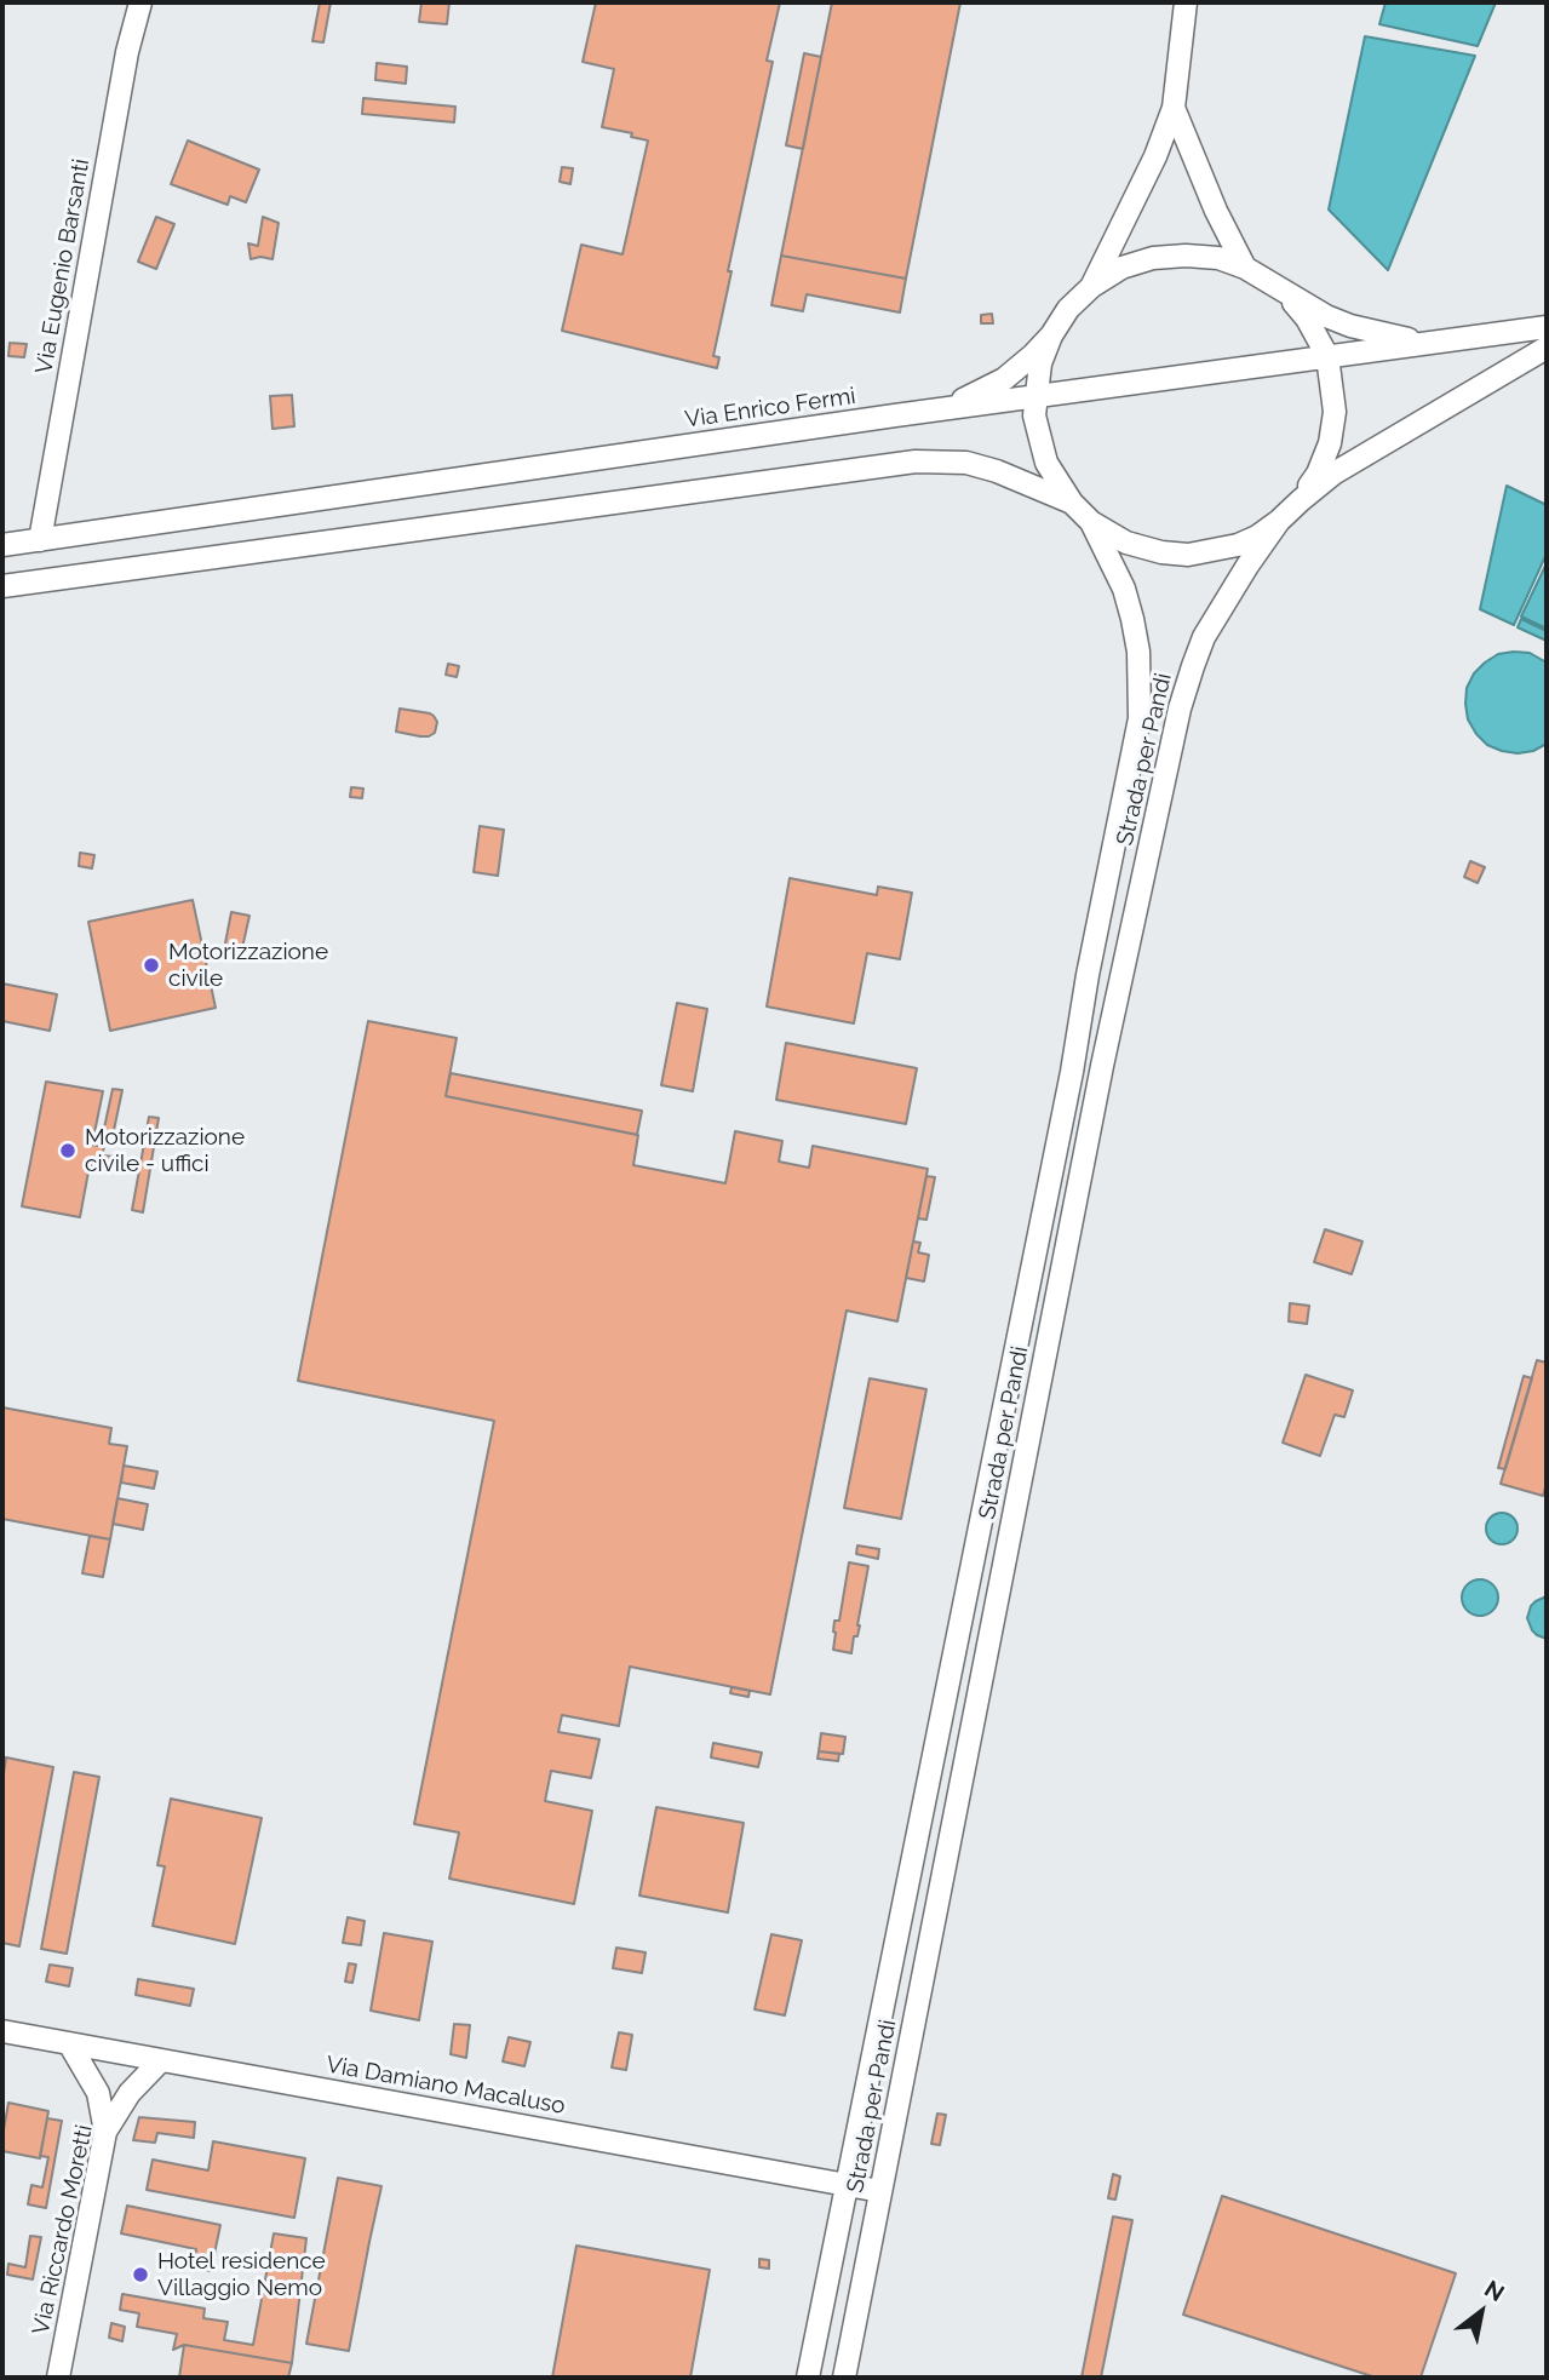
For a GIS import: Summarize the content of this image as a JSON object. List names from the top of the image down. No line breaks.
{"streets":{"street":["Via Eugenio Barsanti","Via Enrico Fermi","Strada per Pandi","Via Damiano Macaluso","Via Riccardo Moretti"]},"crossings":[["Via Eugenio Barsanti","Via Enrico Fermi"],["Strada per Pandi","Via Damiano Macaluso"],["Via Damiano Macaluso","Via Riccardo Moretti"]],"places":["Motorizzazione civile","Motorizzazione civile - uffici","Hotel residence Villaggio Nemo"],"north":"top right"}
